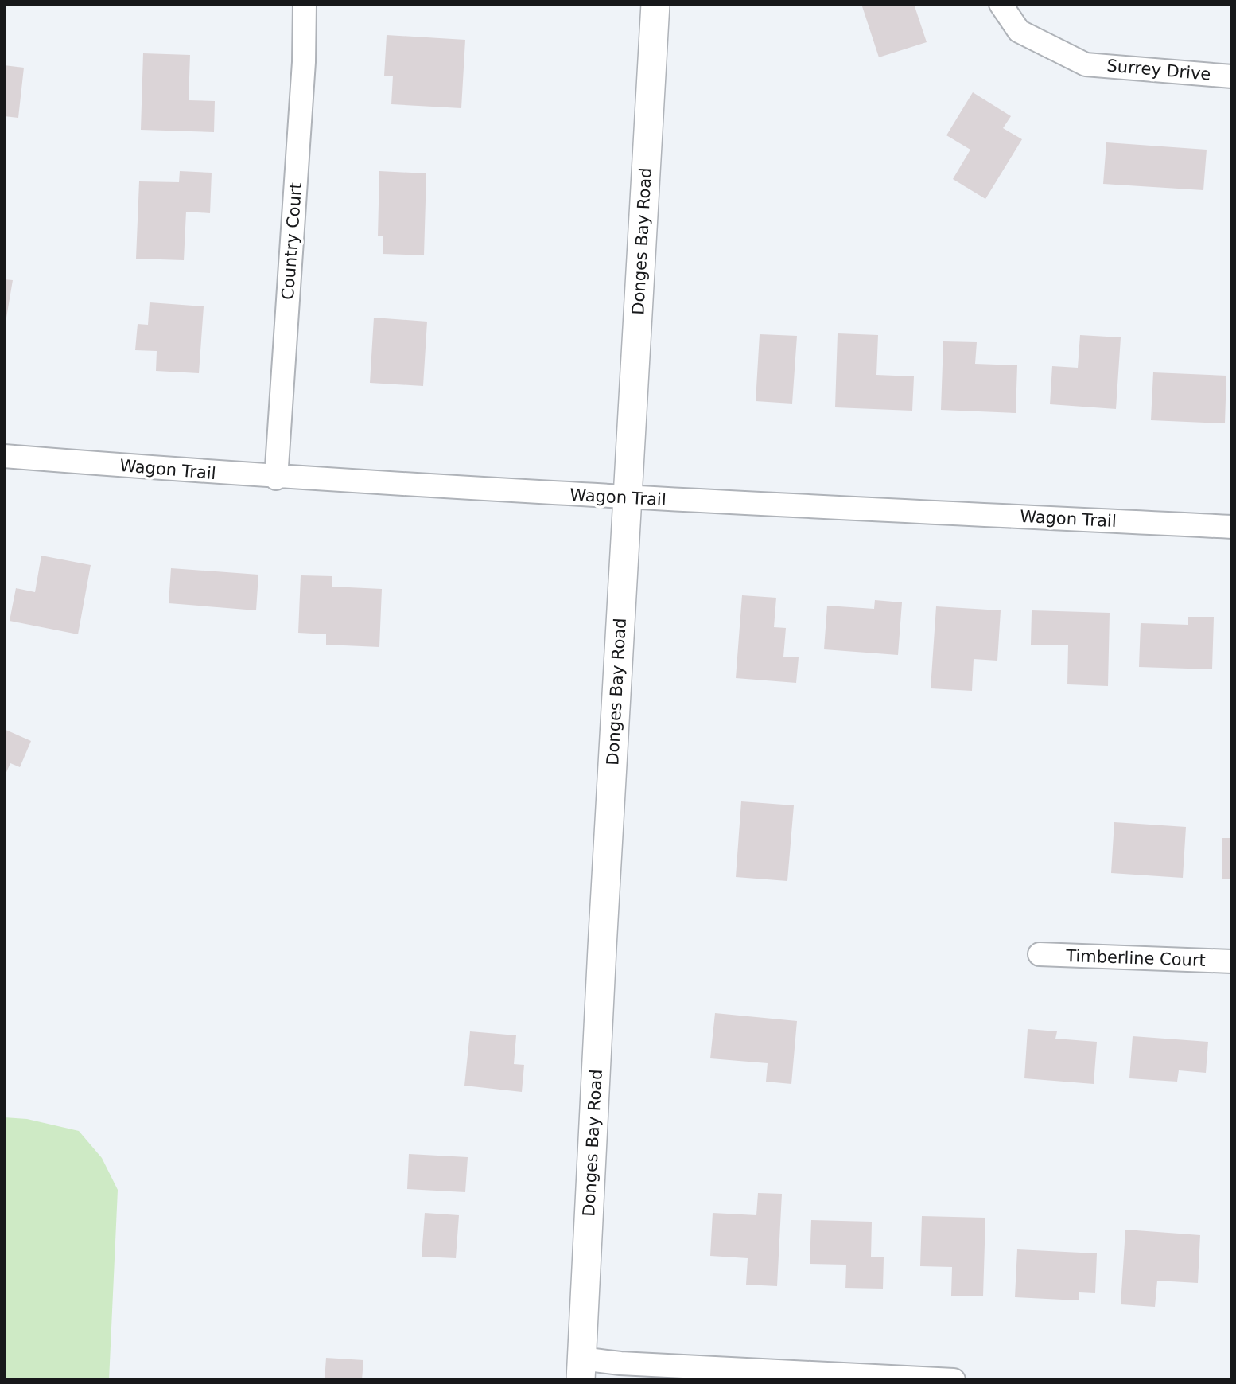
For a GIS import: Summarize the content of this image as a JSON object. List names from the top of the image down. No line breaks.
{"streets":{"street":["Surrey Drive","Country Court","Donges Bay Road","Wagon Trail","Timberline Court"]},"crossings":[["Country Court","Wagon Trail"],["Donges Bay Road","Wagon Trail"]]}
